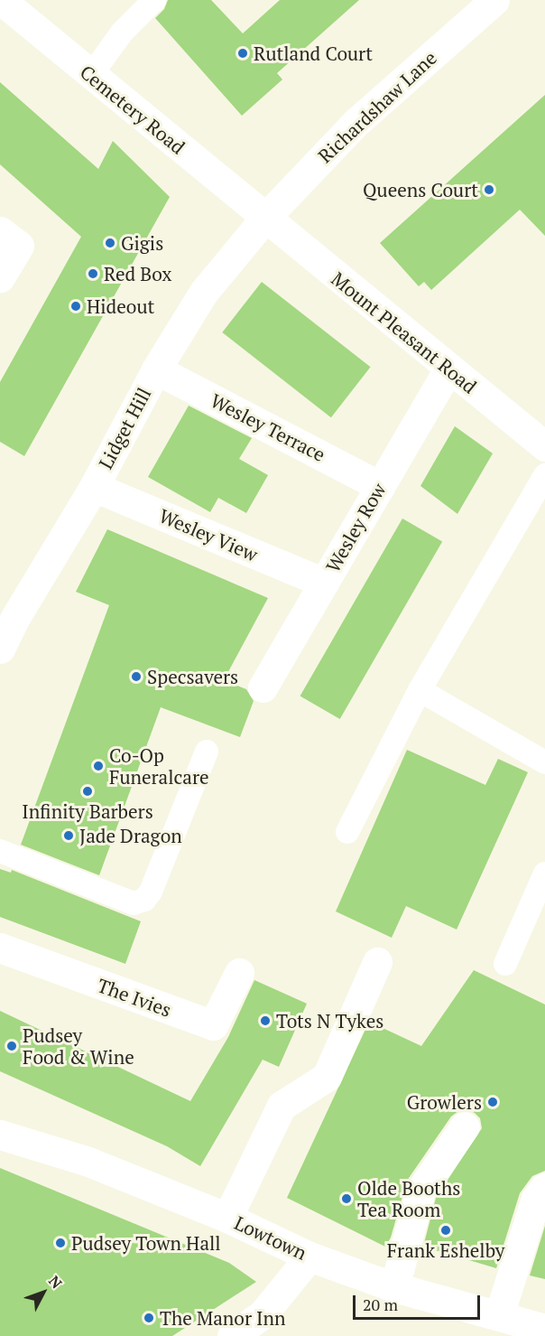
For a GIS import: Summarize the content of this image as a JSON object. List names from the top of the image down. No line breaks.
{"streets":{"street":["Richardshaw Lane","Cemetery Road","Mount Pleasant Road","Wesley Terrace","Lidget Hill","Wesley Row","Wesley View","The Ivies","Lowtown"]},"crossings":[["Richardshaw Lane","Cemetery Road"],["Richardshaw Lane","Mount Pleasant Road"],["Richardshaw Lane","Lidget Hill"],["Cemetery Road","Mount Pleasant Road"],["Cemetery Road","Lidget Hill"],["Mount Pleasant Road","Lidget Hill"],["Mount Pleasant Road","Wesley Row"],["Wesley Terrace","Lidget Hill"],["Wesley Terrace","Wesley Row"],["Lidget Hill","Wesley View"],["Wesley Row","Wesley View"]],"places":["Rutland Court","Queens Court","Gigis","Red Box","Hideout","Specsavers","Co-Op Funeralcare","Infinity Barbers","Jade Dragon","Tots N Tykes","Pudsey Food & Wine","Growlers","Olde Booths Tea Room","Frank Eshelby","Pudsey Town Hall","The Manor Inn"],"scale_bar":"20 m","north":"top right"}
